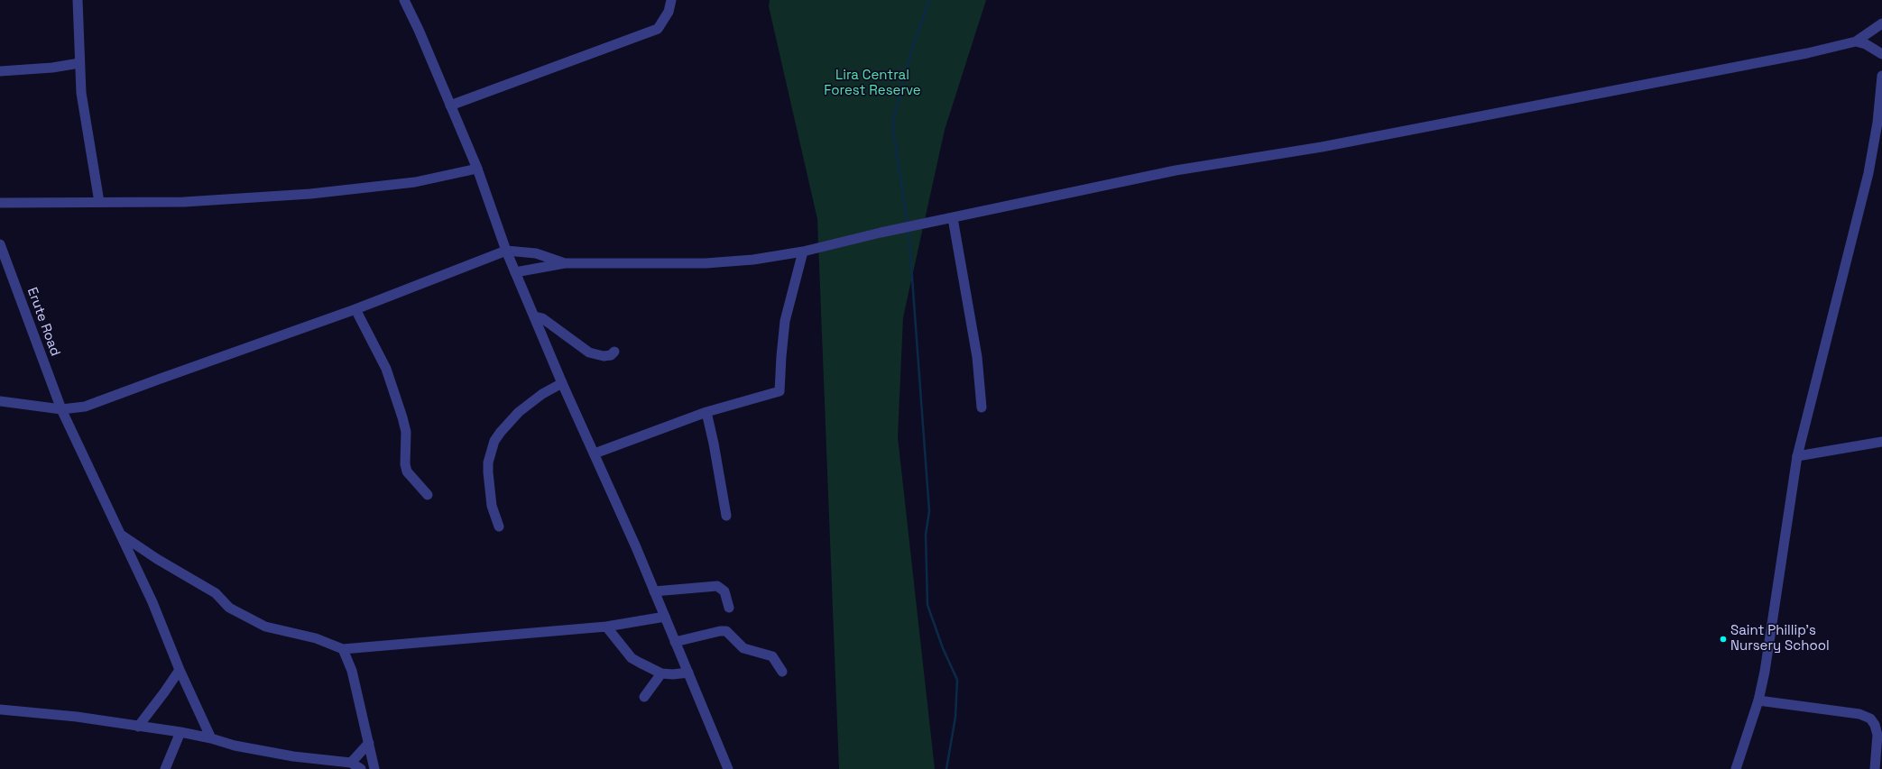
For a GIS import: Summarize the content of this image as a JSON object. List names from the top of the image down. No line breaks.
{"streets":{"street":["Erute Road"]},"parks":["Lira Central Forest Reserve"],"places":["Saint Phillip's Nursery School"]}
